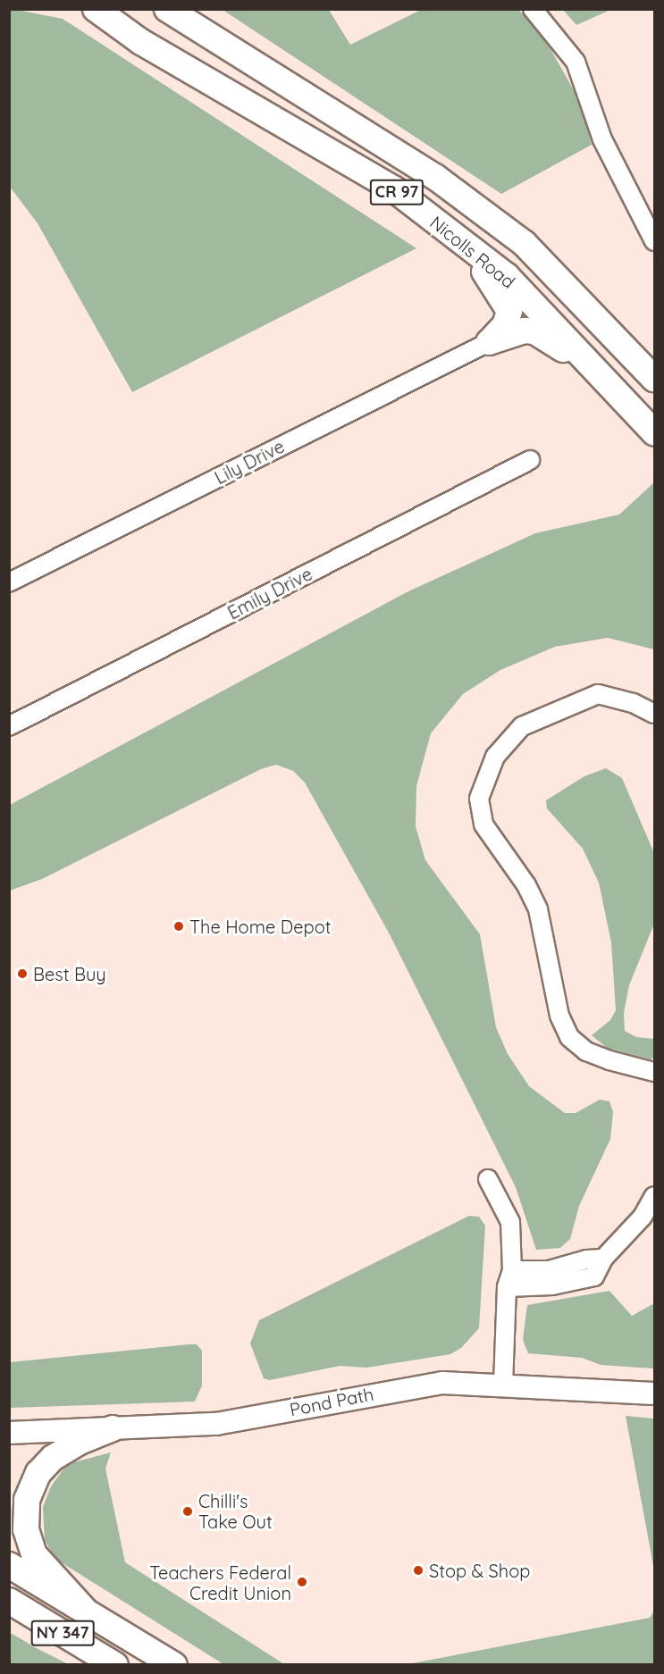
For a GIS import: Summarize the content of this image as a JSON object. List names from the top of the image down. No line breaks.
{"streets":{"highway":["CR 97","Nicolls Road","NY 347"],"main road":["Pond Path"],"street":["Lily Drive","Emily Drive"]},"places":["The Home Depot","Best Buy","Chilli's Take Out","Stop & Shop","Teachers Federal Credit Union"]}
